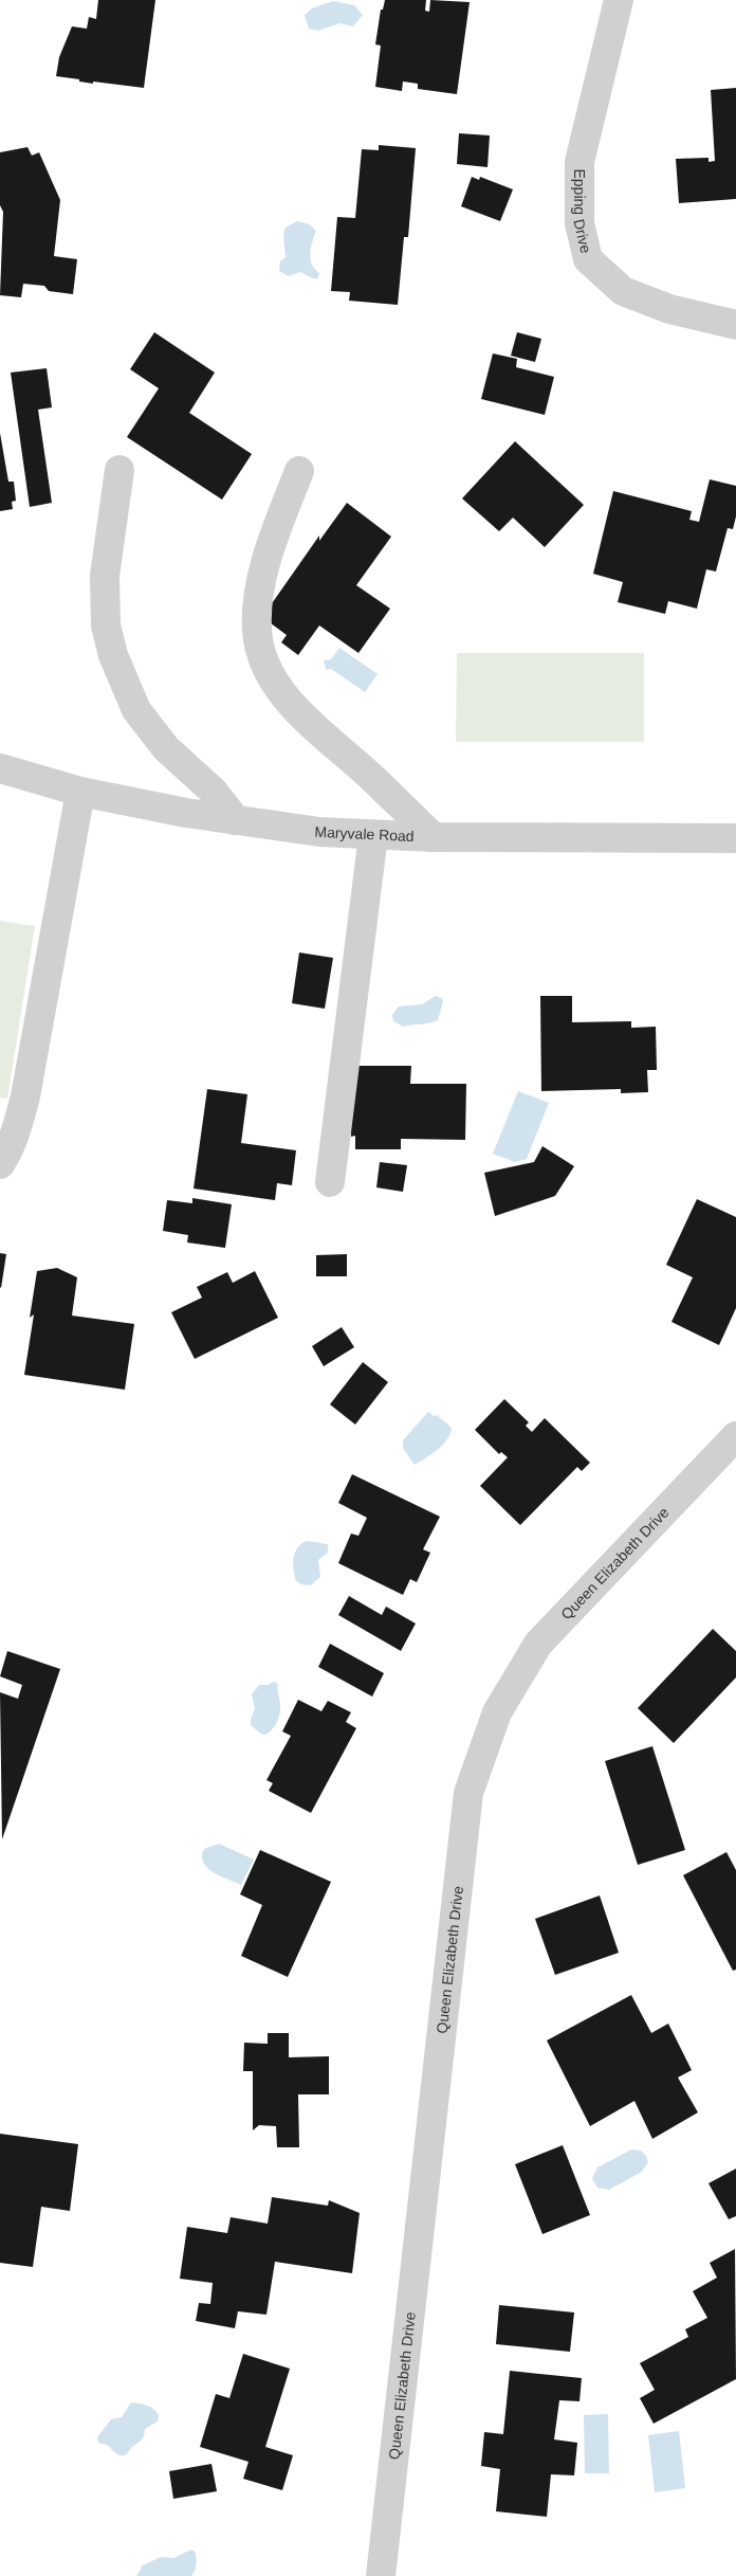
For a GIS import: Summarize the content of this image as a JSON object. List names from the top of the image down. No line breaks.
{"streets":{"street":["Epping Drive","Maryvale Road","Queen Elizabeth Drive"]}}
